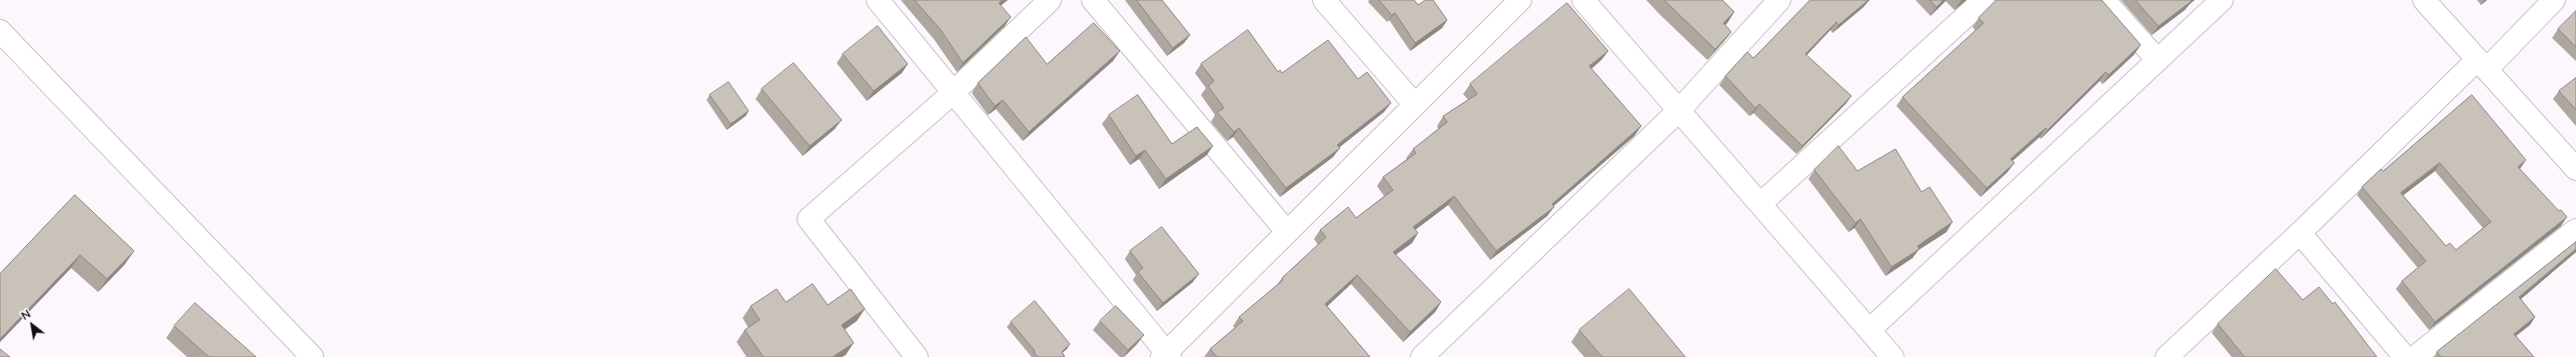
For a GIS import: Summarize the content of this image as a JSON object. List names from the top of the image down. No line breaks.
{"north":"top left"}
